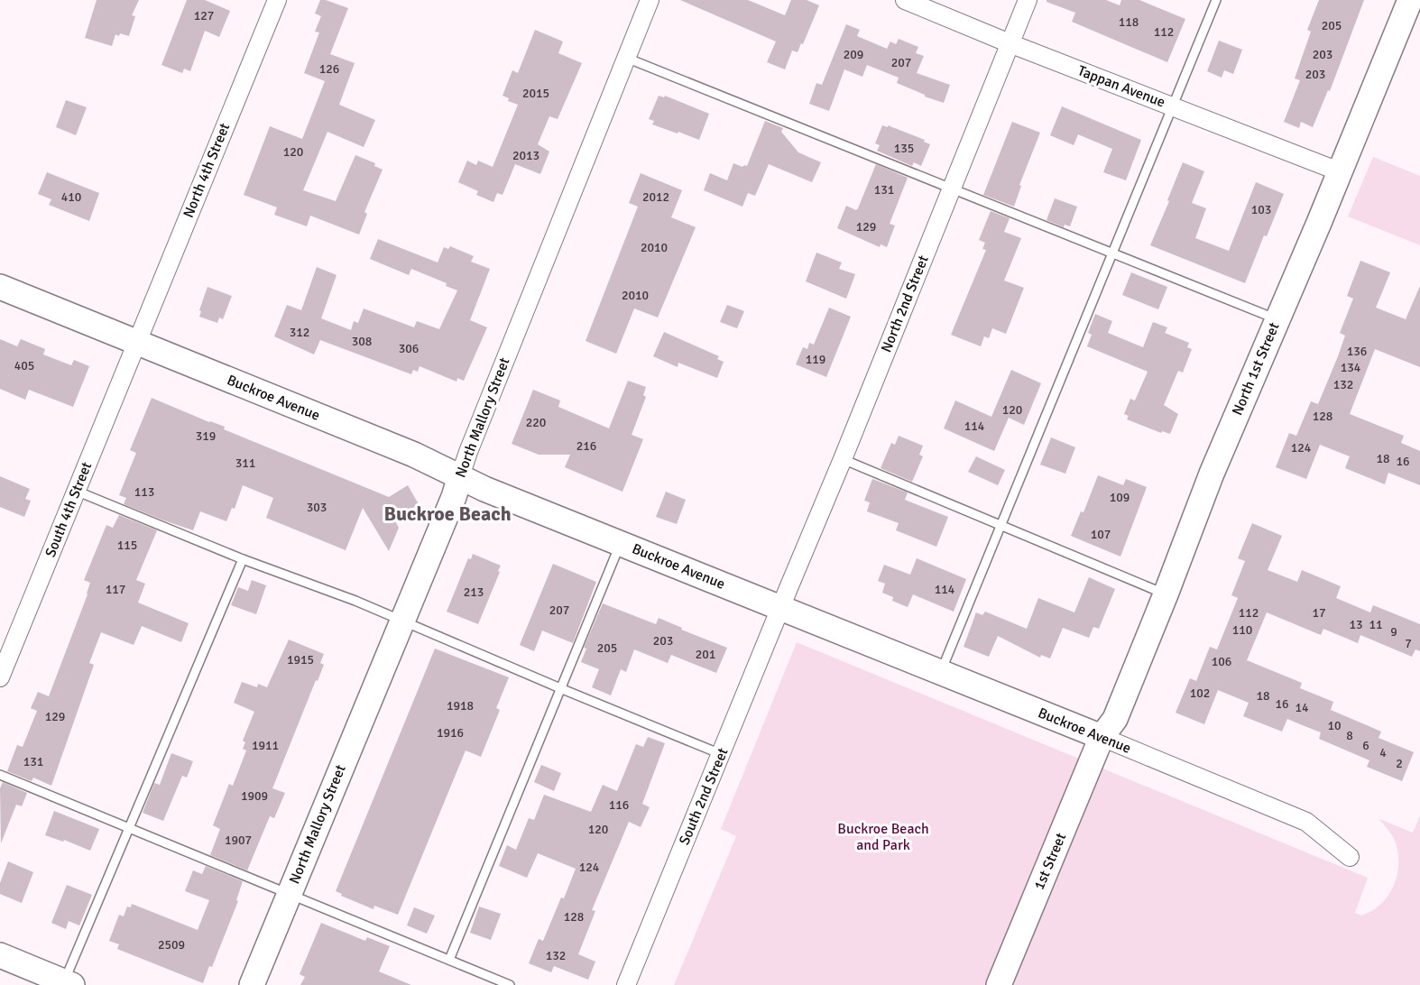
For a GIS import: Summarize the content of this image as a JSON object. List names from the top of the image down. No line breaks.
{"streets":{"street":["Tappan Avenue","North 4th Street","North 2nd Street","North 1st Street","Buckroe Avenue","North Mallory Street","South 4th Street","South 2nd Street","1st Street"]},"crossings":[["Tappan Avenue","North 2nd Street"],["Tappan Avenue","North 1st Street"],["North 4th Street","Buckroe Avenue"],["North 4th Street","South 4th Street"],["North 2nd Street","Buckroe Avenue"],["North 2nd Street","South 2nd Street"],["North 1st Street","Buckroe Avenue"],["North 1st Street","1st Street"],["Buckroe Avenue","North Mallory Street"],["Buckroe Avenue","South 4th Street"],["Buckroe Avenue","South 2nd Street"],["Buckroe Avenue","1st Street"]],"districts":["Buckroe Beach"],"parks":["Buckroe Beach and Park"],"house_numbers":["127","118","205","112","209","203","207","126","203","2015","135","120","2013","131","410","2012","103","129","2010","2010","312","308","306","136","119","405","134","132","120","128","220","114","319","216","124","18","16","311","113","109","303","107","115","117","114","213","207","112","17","13","11","110","9","203","7","205","201","1915","106","102","18","16","1918","14","129","10","1916","8","1911","6","4","131","2","1909","116","120","1907","124","128","2509","132"]}
